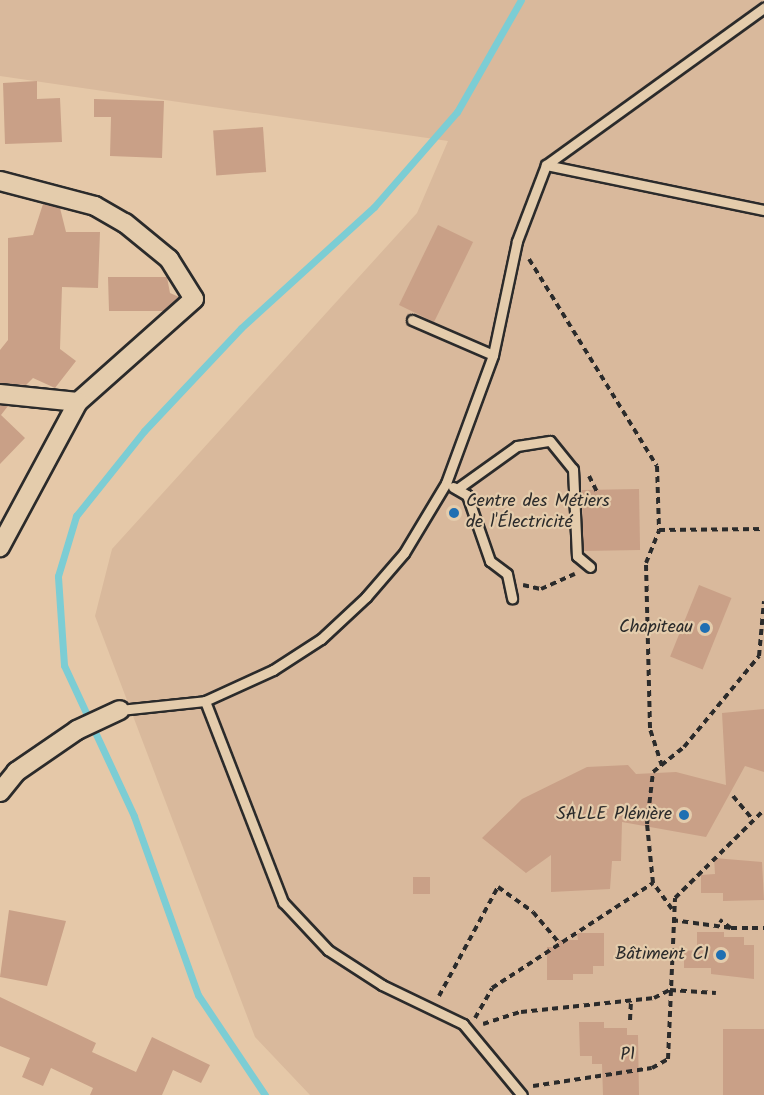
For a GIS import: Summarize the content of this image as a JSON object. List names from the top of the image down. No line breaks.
{"streets":{"path":["P1"]},"places":["Centre des Métiers de l'Électricité","Chapiteau","SALLE Plénière","Bâtiment C1"]}
